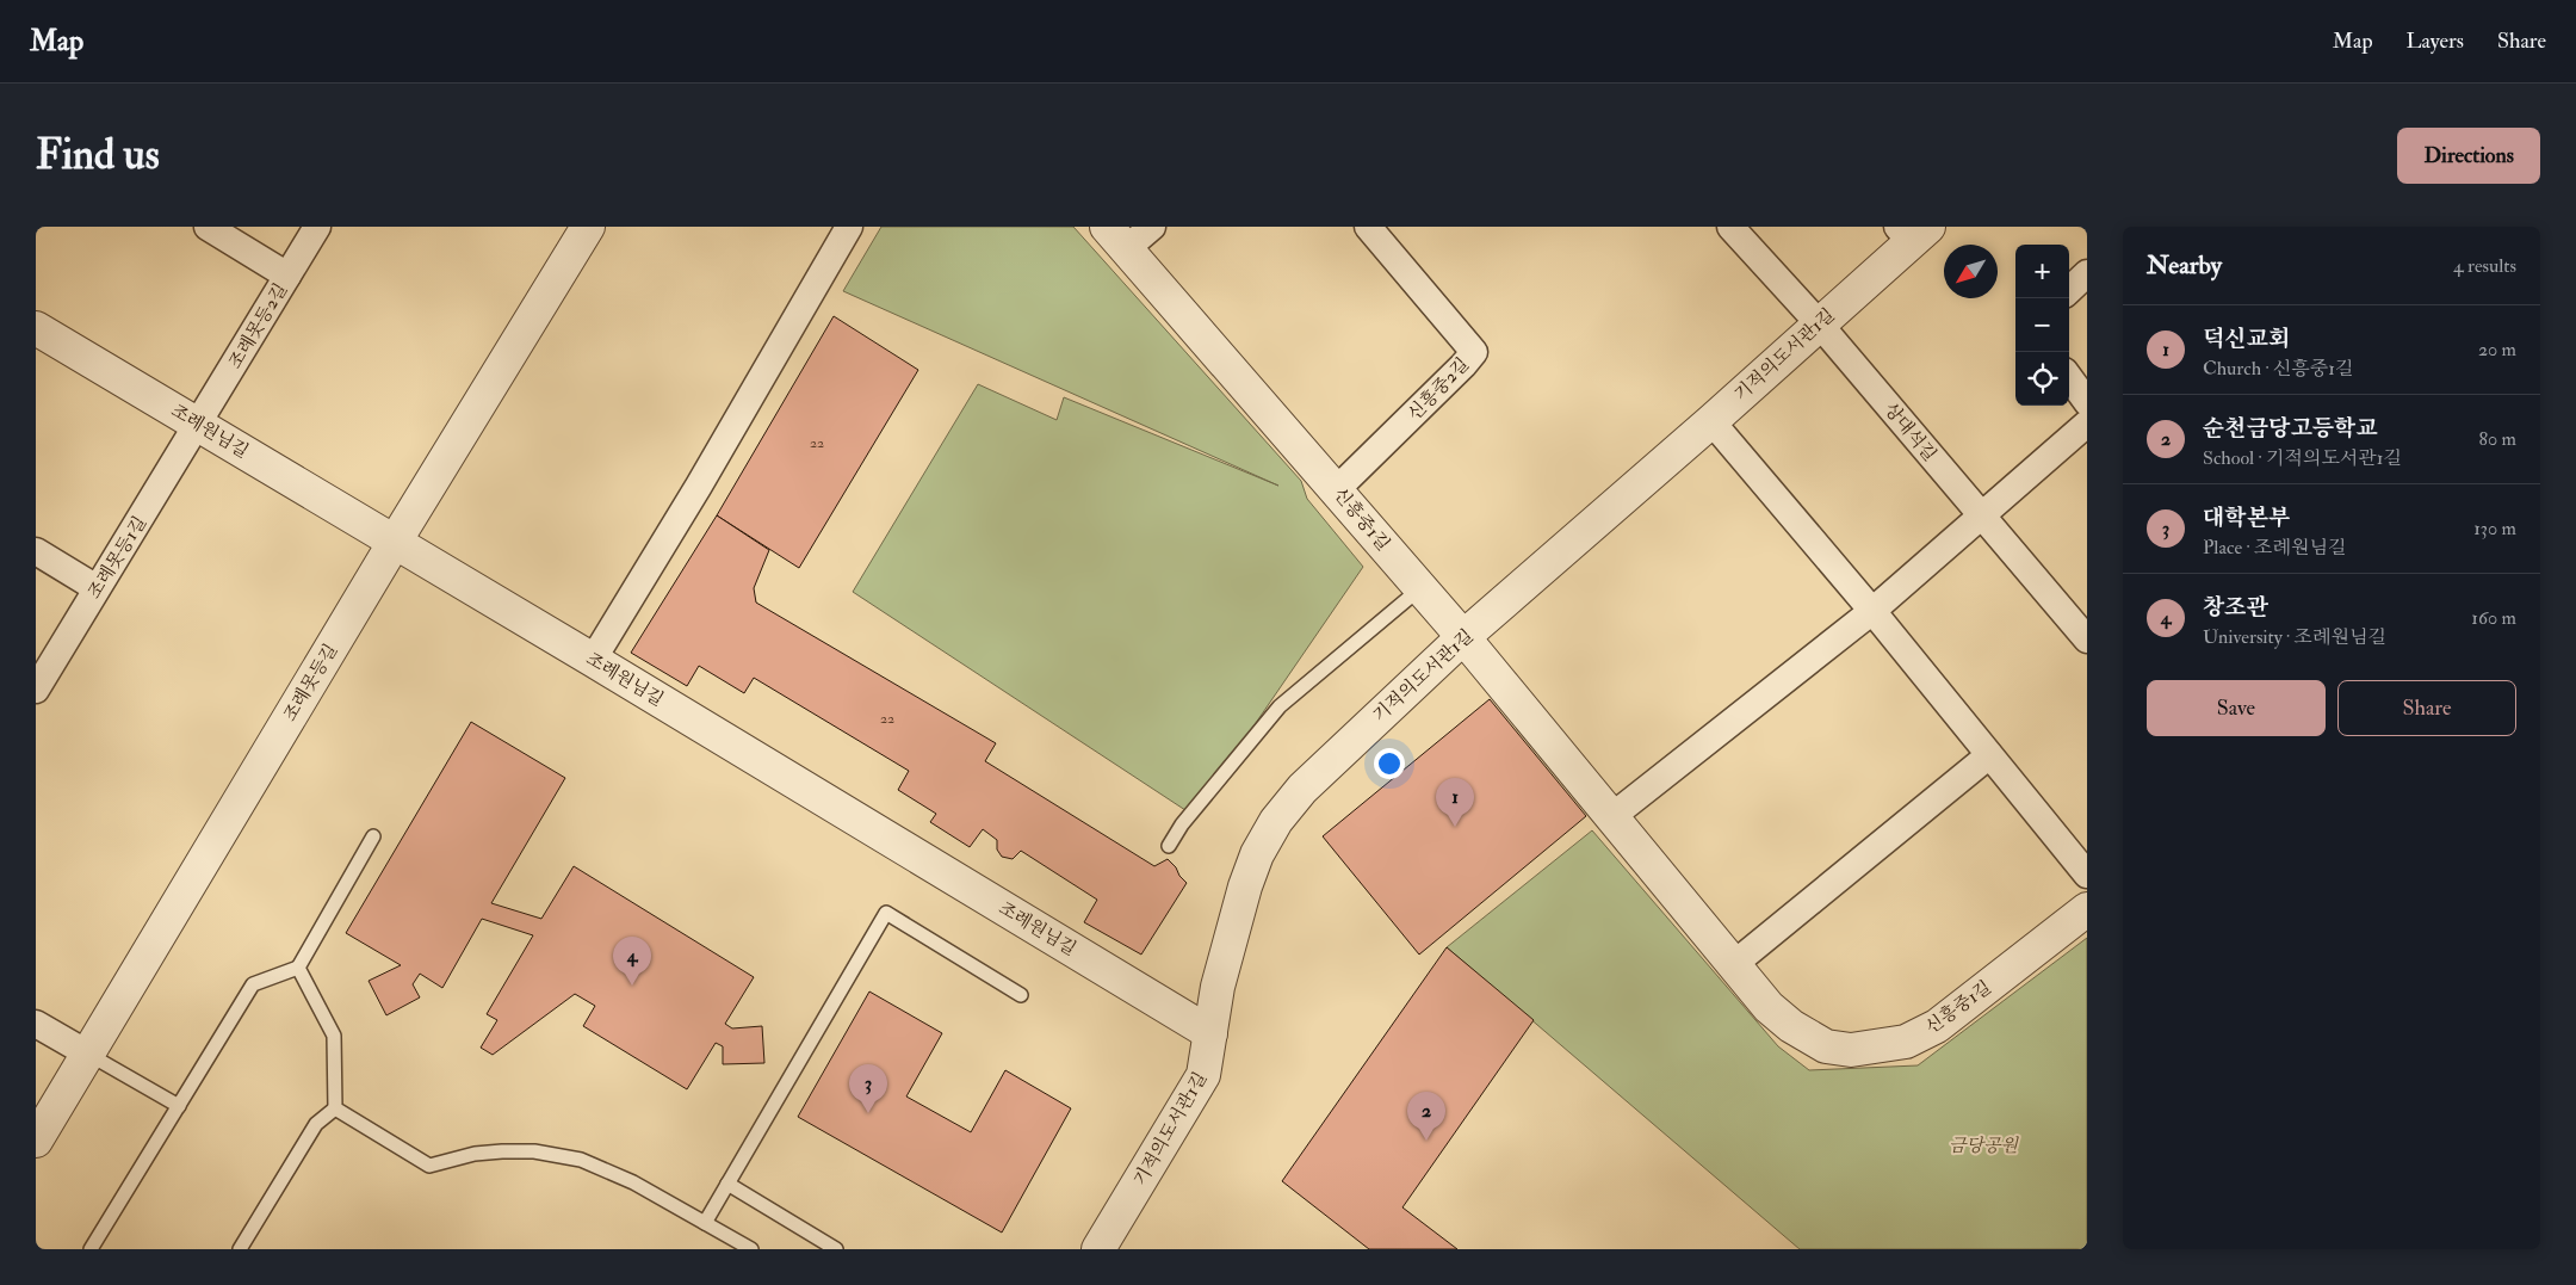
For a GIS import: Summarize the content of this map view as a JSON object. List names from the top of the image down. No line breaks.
{"streets":{"street":["조례못등2길","기적의도서관1길","신흥중2길","조례원님길","상대석길","신흥중1길","조례못등1길","조례못등길"]},"crossings":[["조례못등2길","조례원님길"],["조례못등2길","조례못등1길"],["기적의도서관1길","조례원님길"],["기적의도서관1길","상대석길"],["기적의도서관1길","신흥중1길"],["신흥중2길","신흥중1길"],["조례원님길","조례못등1길"],["조례원님길","조례못등길"]],"parks":["금당공원"],"house_numbers":["22","22"],"north":"bottom left","page":{"header":"Map","nav":["Map","Layers","Share"],"buttons":["Directions",["Save","Share"]],"title":"Find us","heading":["Nearby","4 results"],"map_buttons":["+","−"],"list":[{"mark":"1","name":"덕신교회","note":"Church · 신흥중1길","value":"20 m"},{"mark":"2","name":"순천금당고등학교","note":"School · 기적의도서관1길","value":"80 m"},{"mark":"3","name":"대학본부","note":"Place · 조례원님길","value":"130 m"},{"mark":"4","name":"창조관","note":"University · 조례원님길","value":"160 m"}],"pins":["1","4","3","2"]}}
